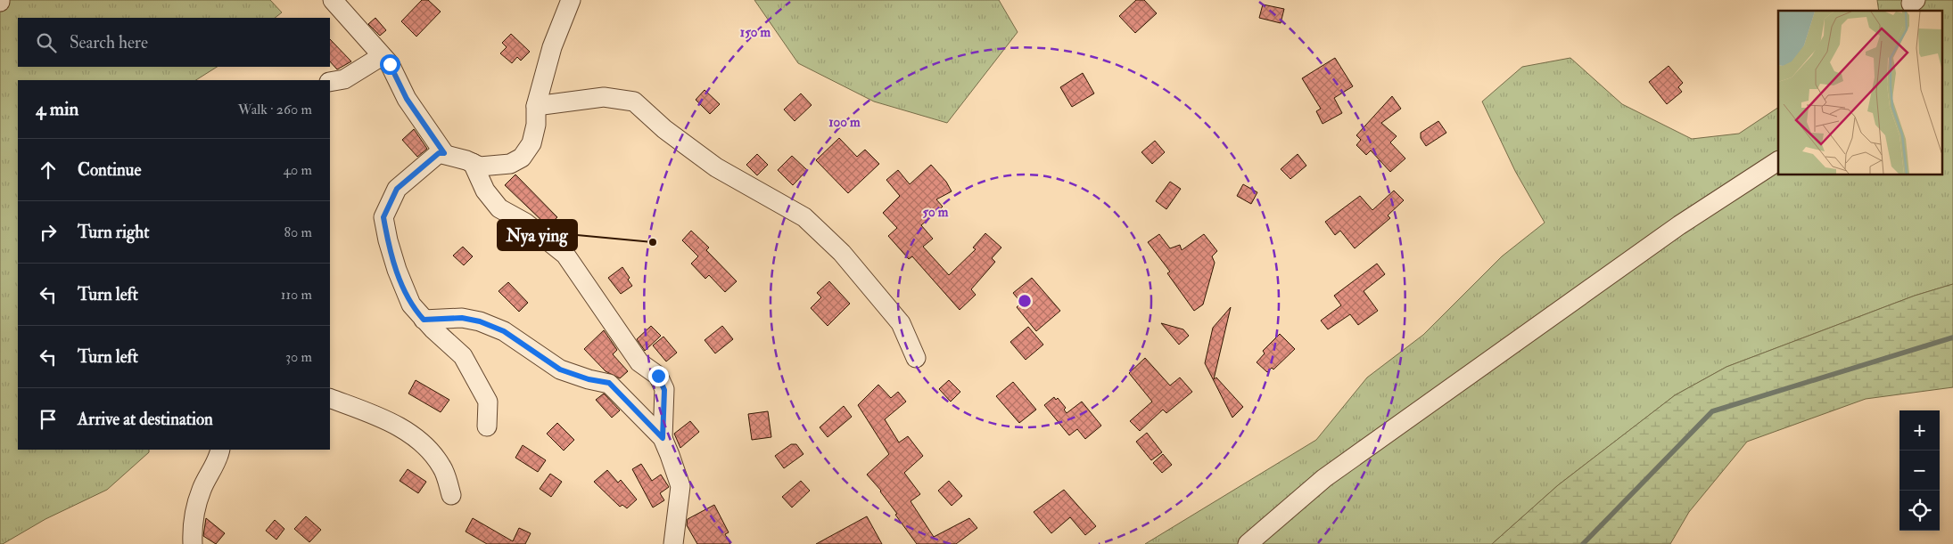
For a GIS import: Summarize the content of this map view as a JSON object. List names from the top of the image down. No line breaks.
{"places":["Nya ying"],"page":{"search":"Search here","heading":["4 min","Walk · 260 m"],"list":[["Continue","40 m"],["Turn right","80 m"],["Turn left","110 m"],["Turn left","30 m"],"Arrive at destination"],"map_buttons":["+","−"]},"rings":["150 m","100 m","50 m"]}
